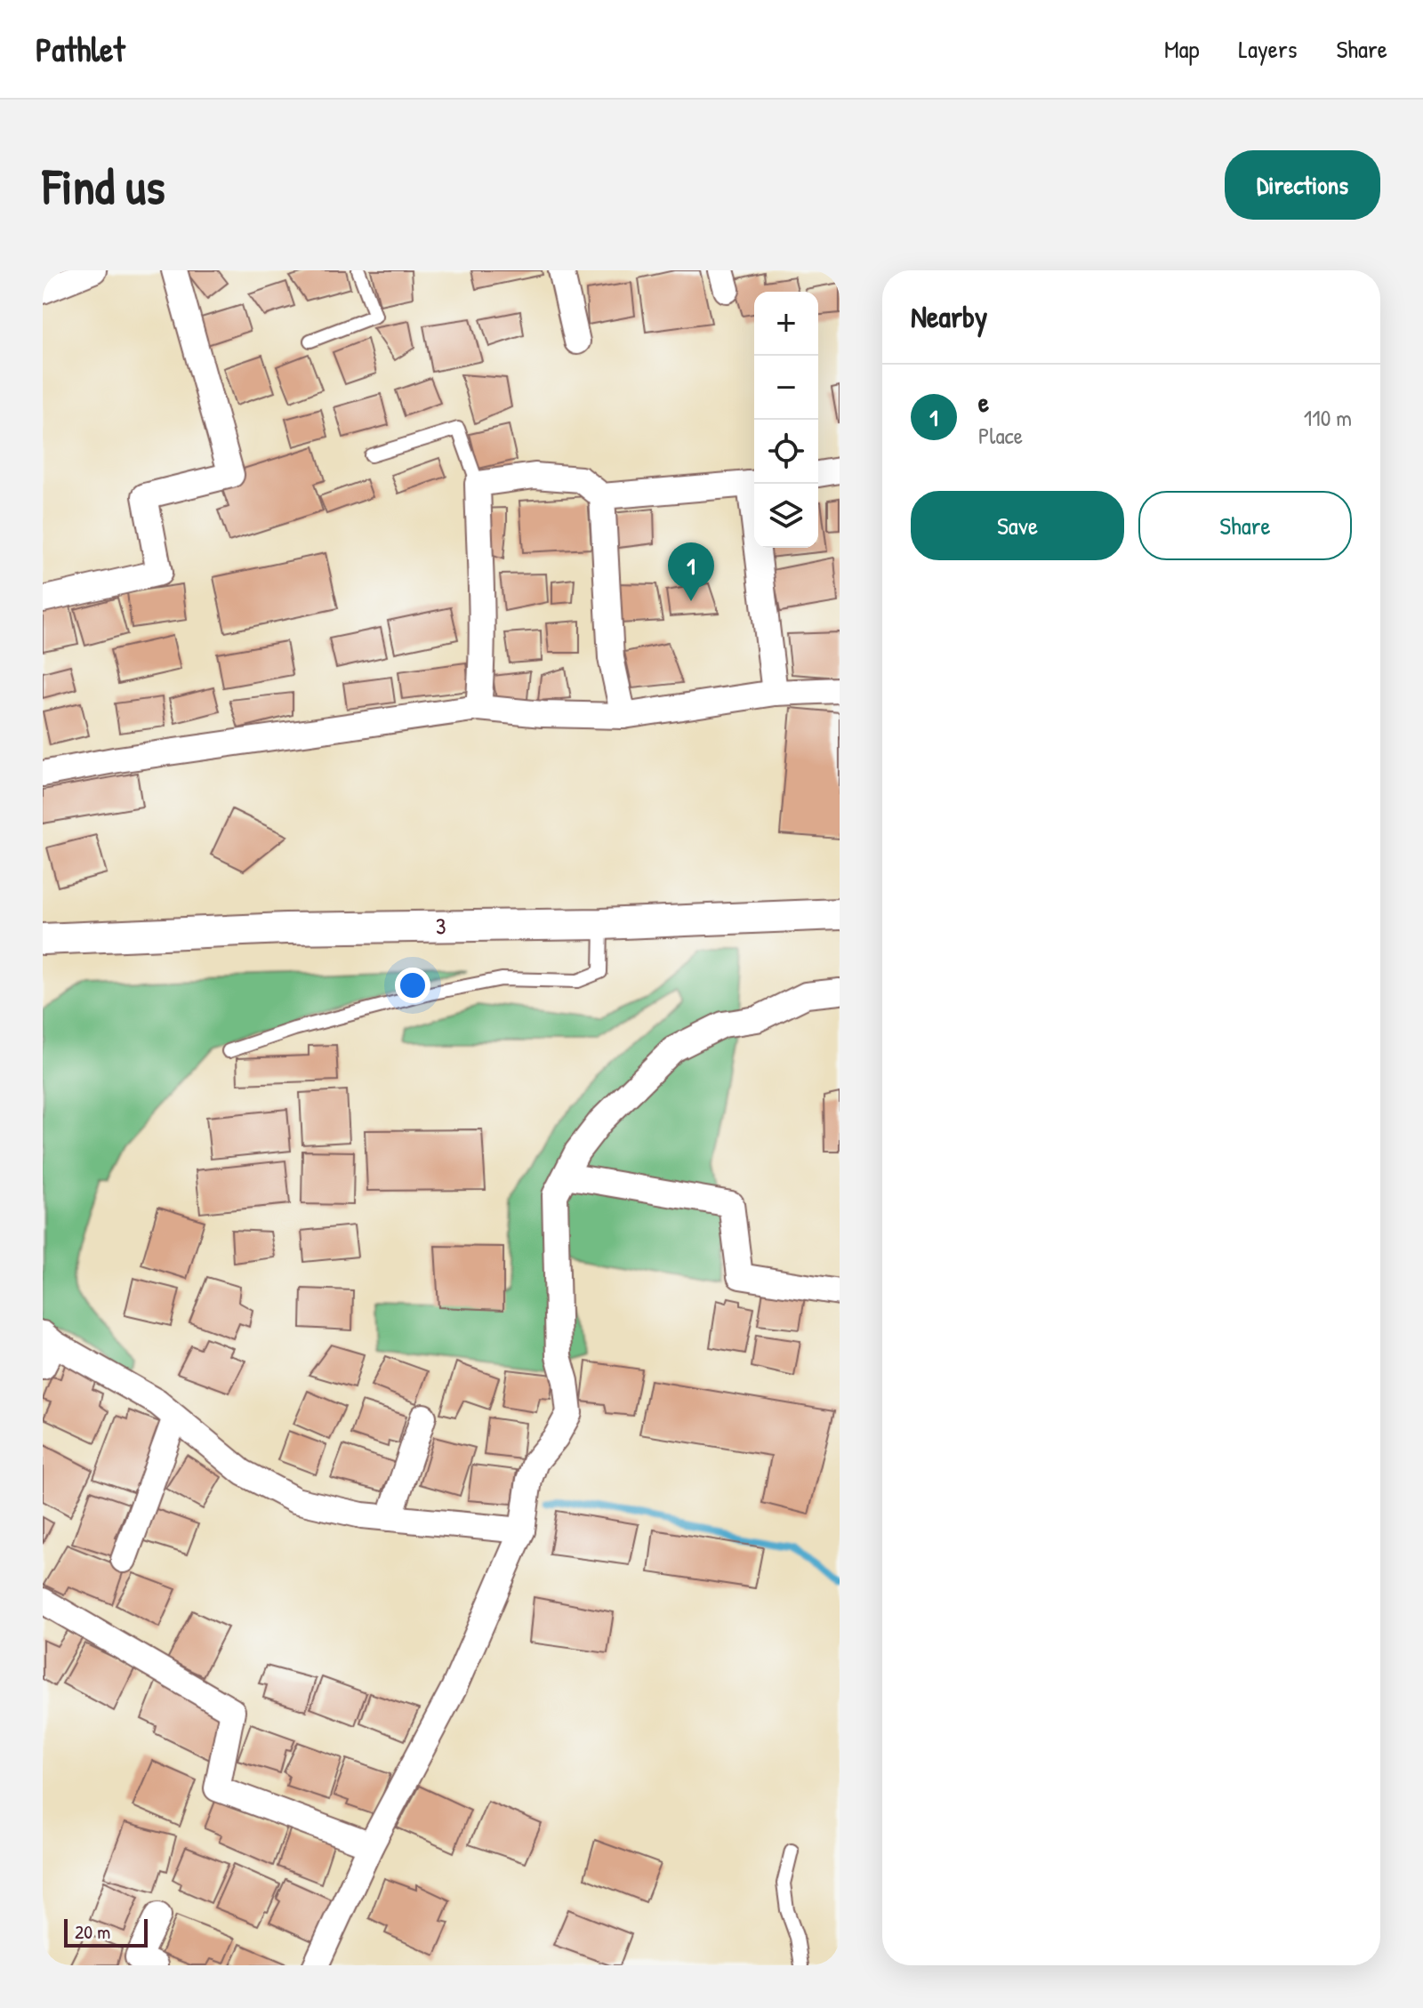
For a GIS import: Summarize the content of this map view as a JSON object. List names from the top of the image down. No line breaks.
{"streets":{"street":["3"]},"scale_bar":"20 m","page":{"header":"Pathlet","nav":["Map","Layers","Share"],"buttons":["Directions",["Save","Share"]],"title":"Find us","heading":"Nearby","map_buttons":["+","−"],"list":[{"mark":"1","name":"e","note":"Place","value":"110 m"}],"pins":"1","scale":"20 m"}}
